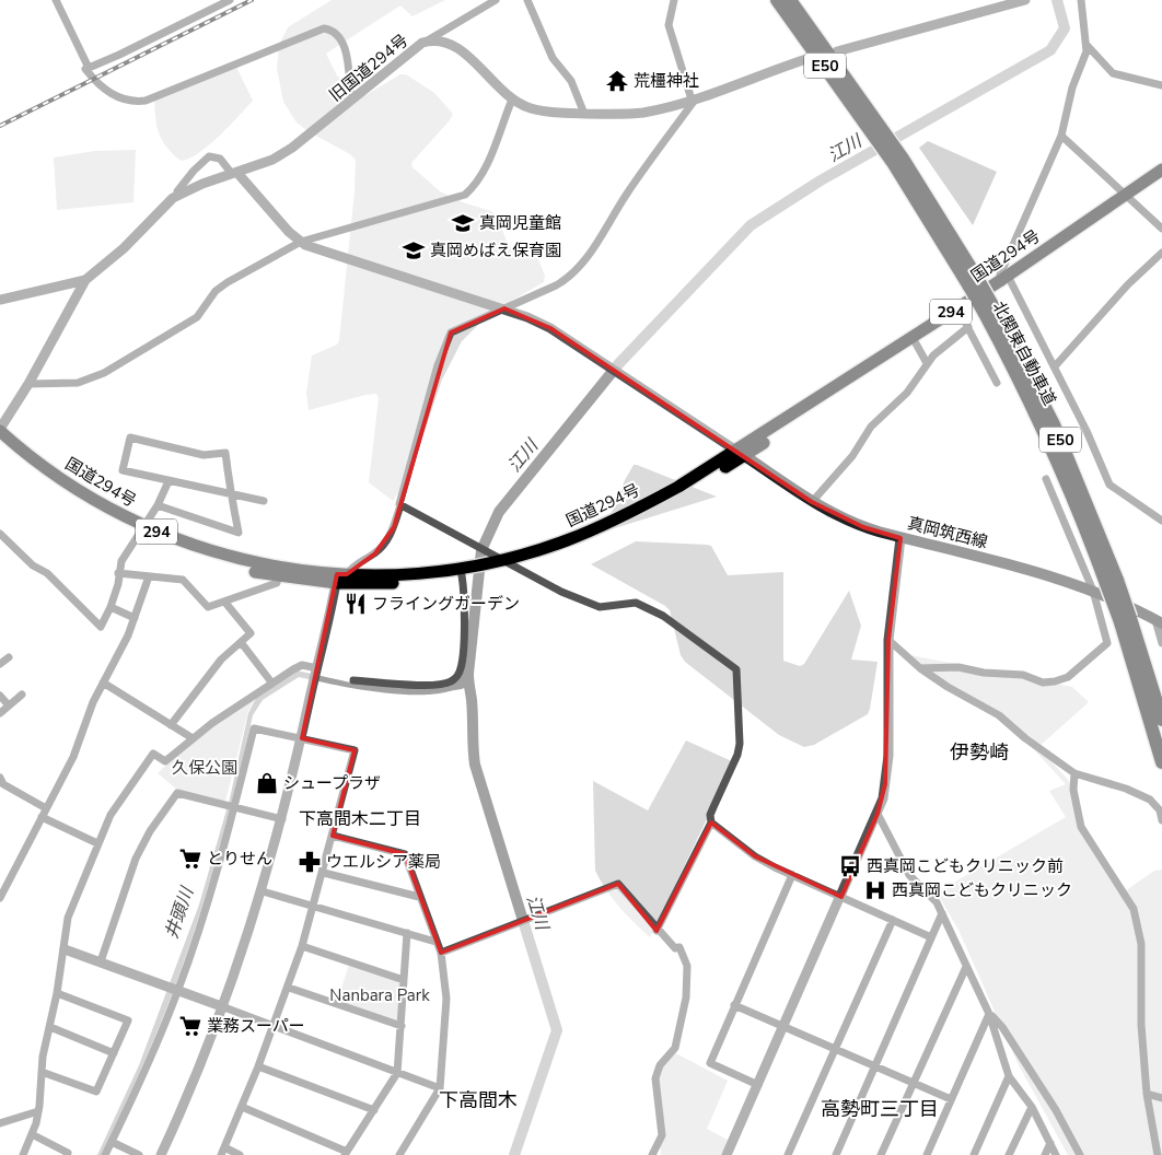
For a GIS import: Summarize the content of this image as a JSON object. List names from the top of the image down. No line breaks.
{"streets":{"highway":["E50","国道294号","294","北関東自動車道"],"main road":["真岡筑西線"],"street":["旧国道294号"]},"crossings":[["国道294号","真岡筑西線"]],"districts":["伊勢崎","下高間木二丁目","下高間木","高勢町三丁目"],"water":["江川","井頭川"],"parks":["久保公園","Nanbara Park"],"places":{"temple":["荒橿神社"],"school or university":["真岡児童館","真岡めばえ保育園"],"restaurant":["フライングガーデン"],"shop":["シュープラザ"],"supermarket":["とりせん","業務スーパー"],"pharmacy":["ウエルシア薬局"],"bus stop":["西真岡こどもクリニック前"],"hospital":["西真岡こどもクリニック"]}}
